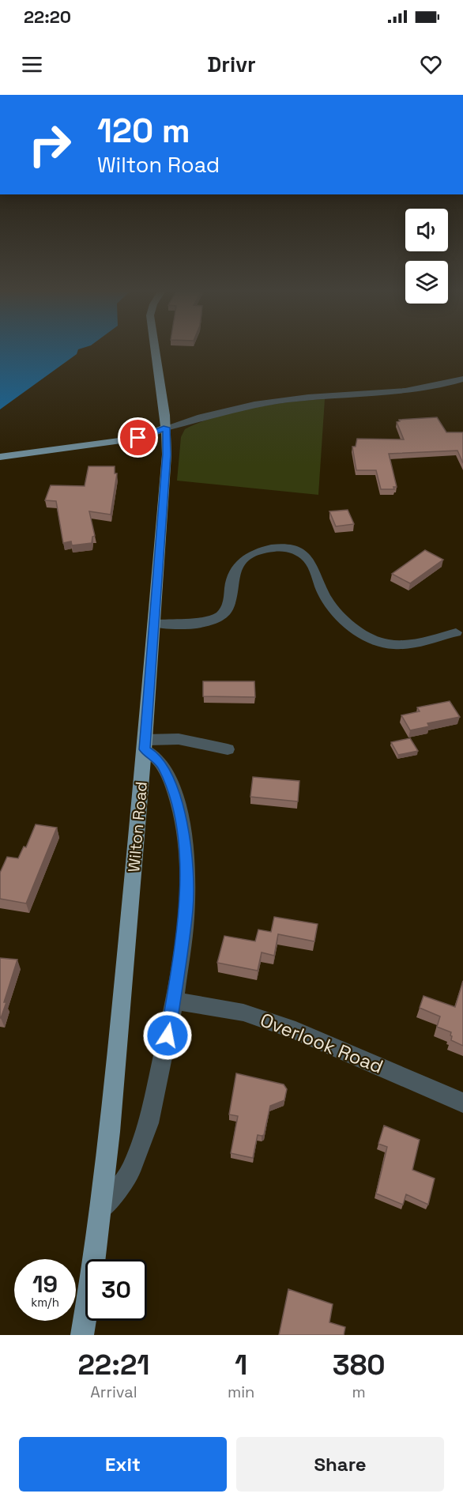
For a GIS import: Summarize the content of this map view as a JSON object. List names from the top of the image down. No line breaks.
{"streets":{"main road":["Wilton Road"],"street":["Overlook Road"]},"page":{"status":"22:20","header":"Drivr","turn":["120 m","Wilton Road"],"speed":"19 km/h","limit":"30","eta":["22:21","Arrival","1","min","380","m"],"buttons":["Exit","Share"]}}
